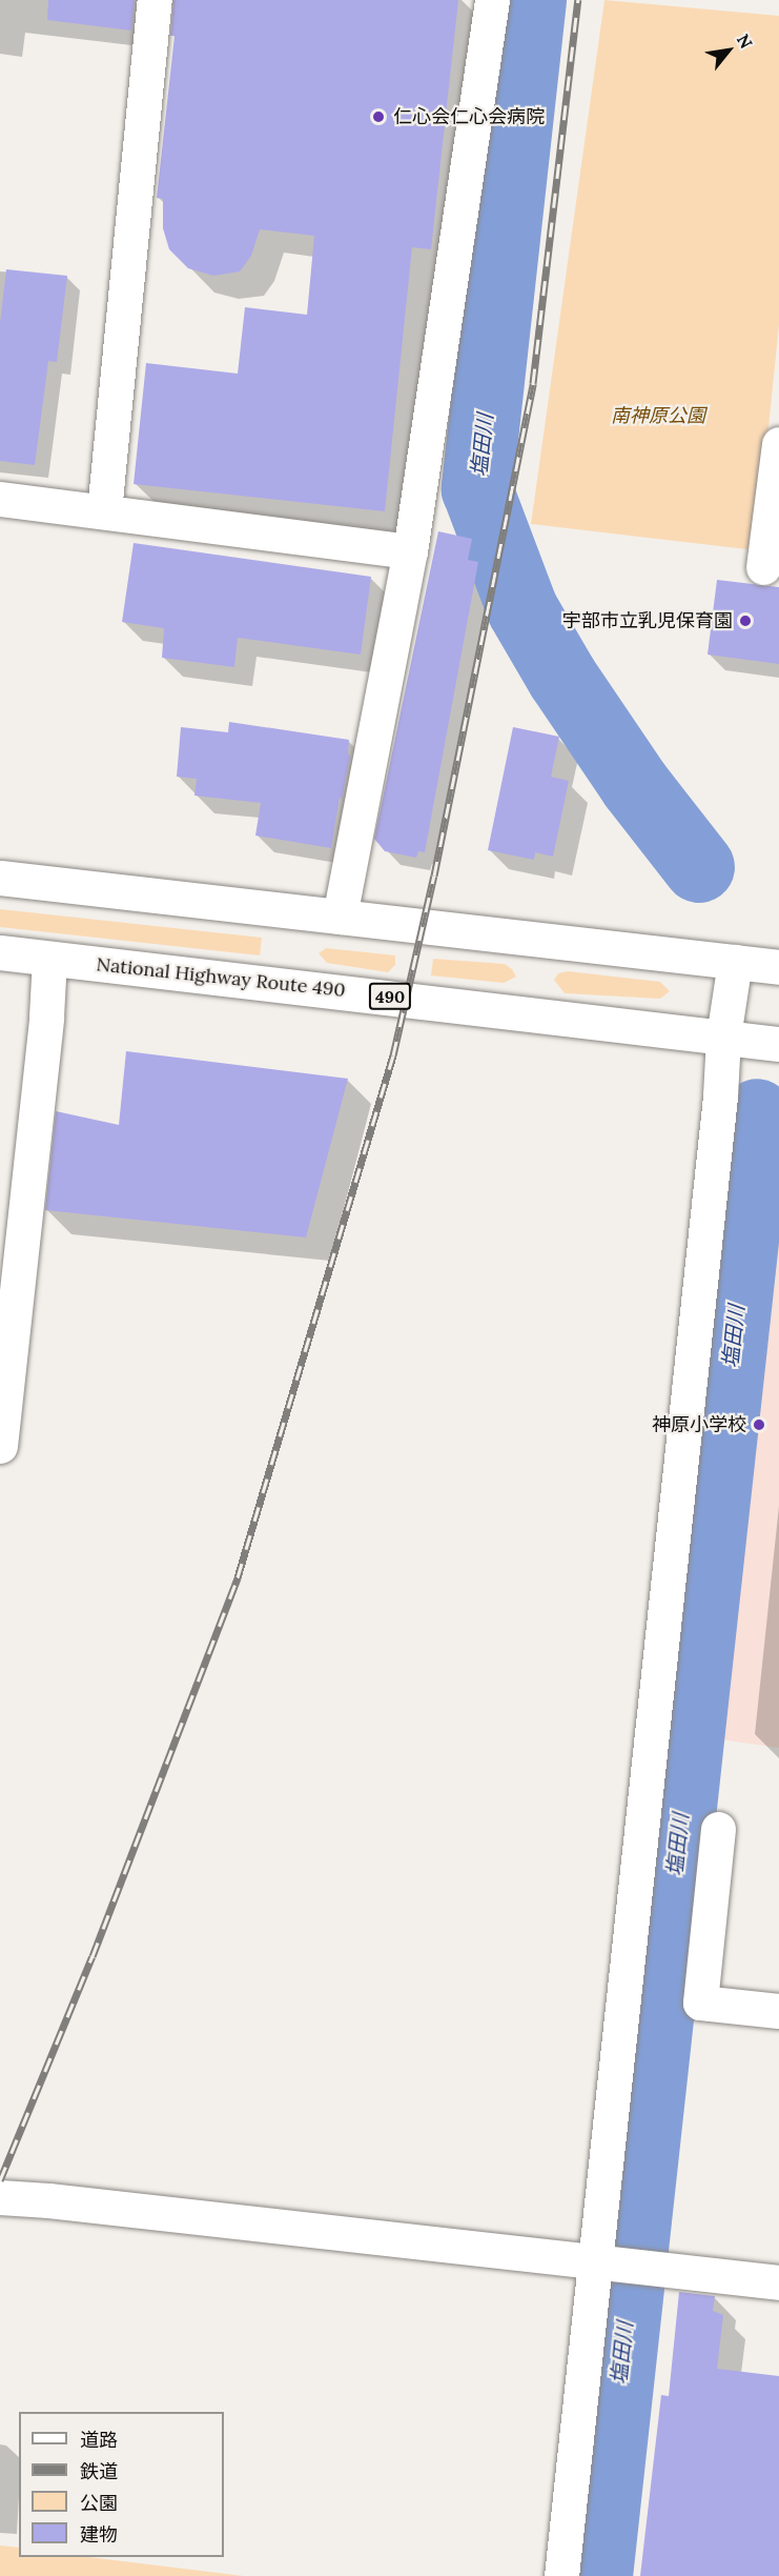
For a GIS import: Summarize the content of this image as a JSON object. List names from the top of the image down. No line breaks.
{"streets":{"main road":["National Highway Route 490","490"]},"water":["塩田川"],"parks":["南神原公園"],"places":["仁心会仁心会病院","宇部市立乳児保育園","神原小学校"],"legend":["道路","鉄道","公園","建物"],"north":"top right"}
